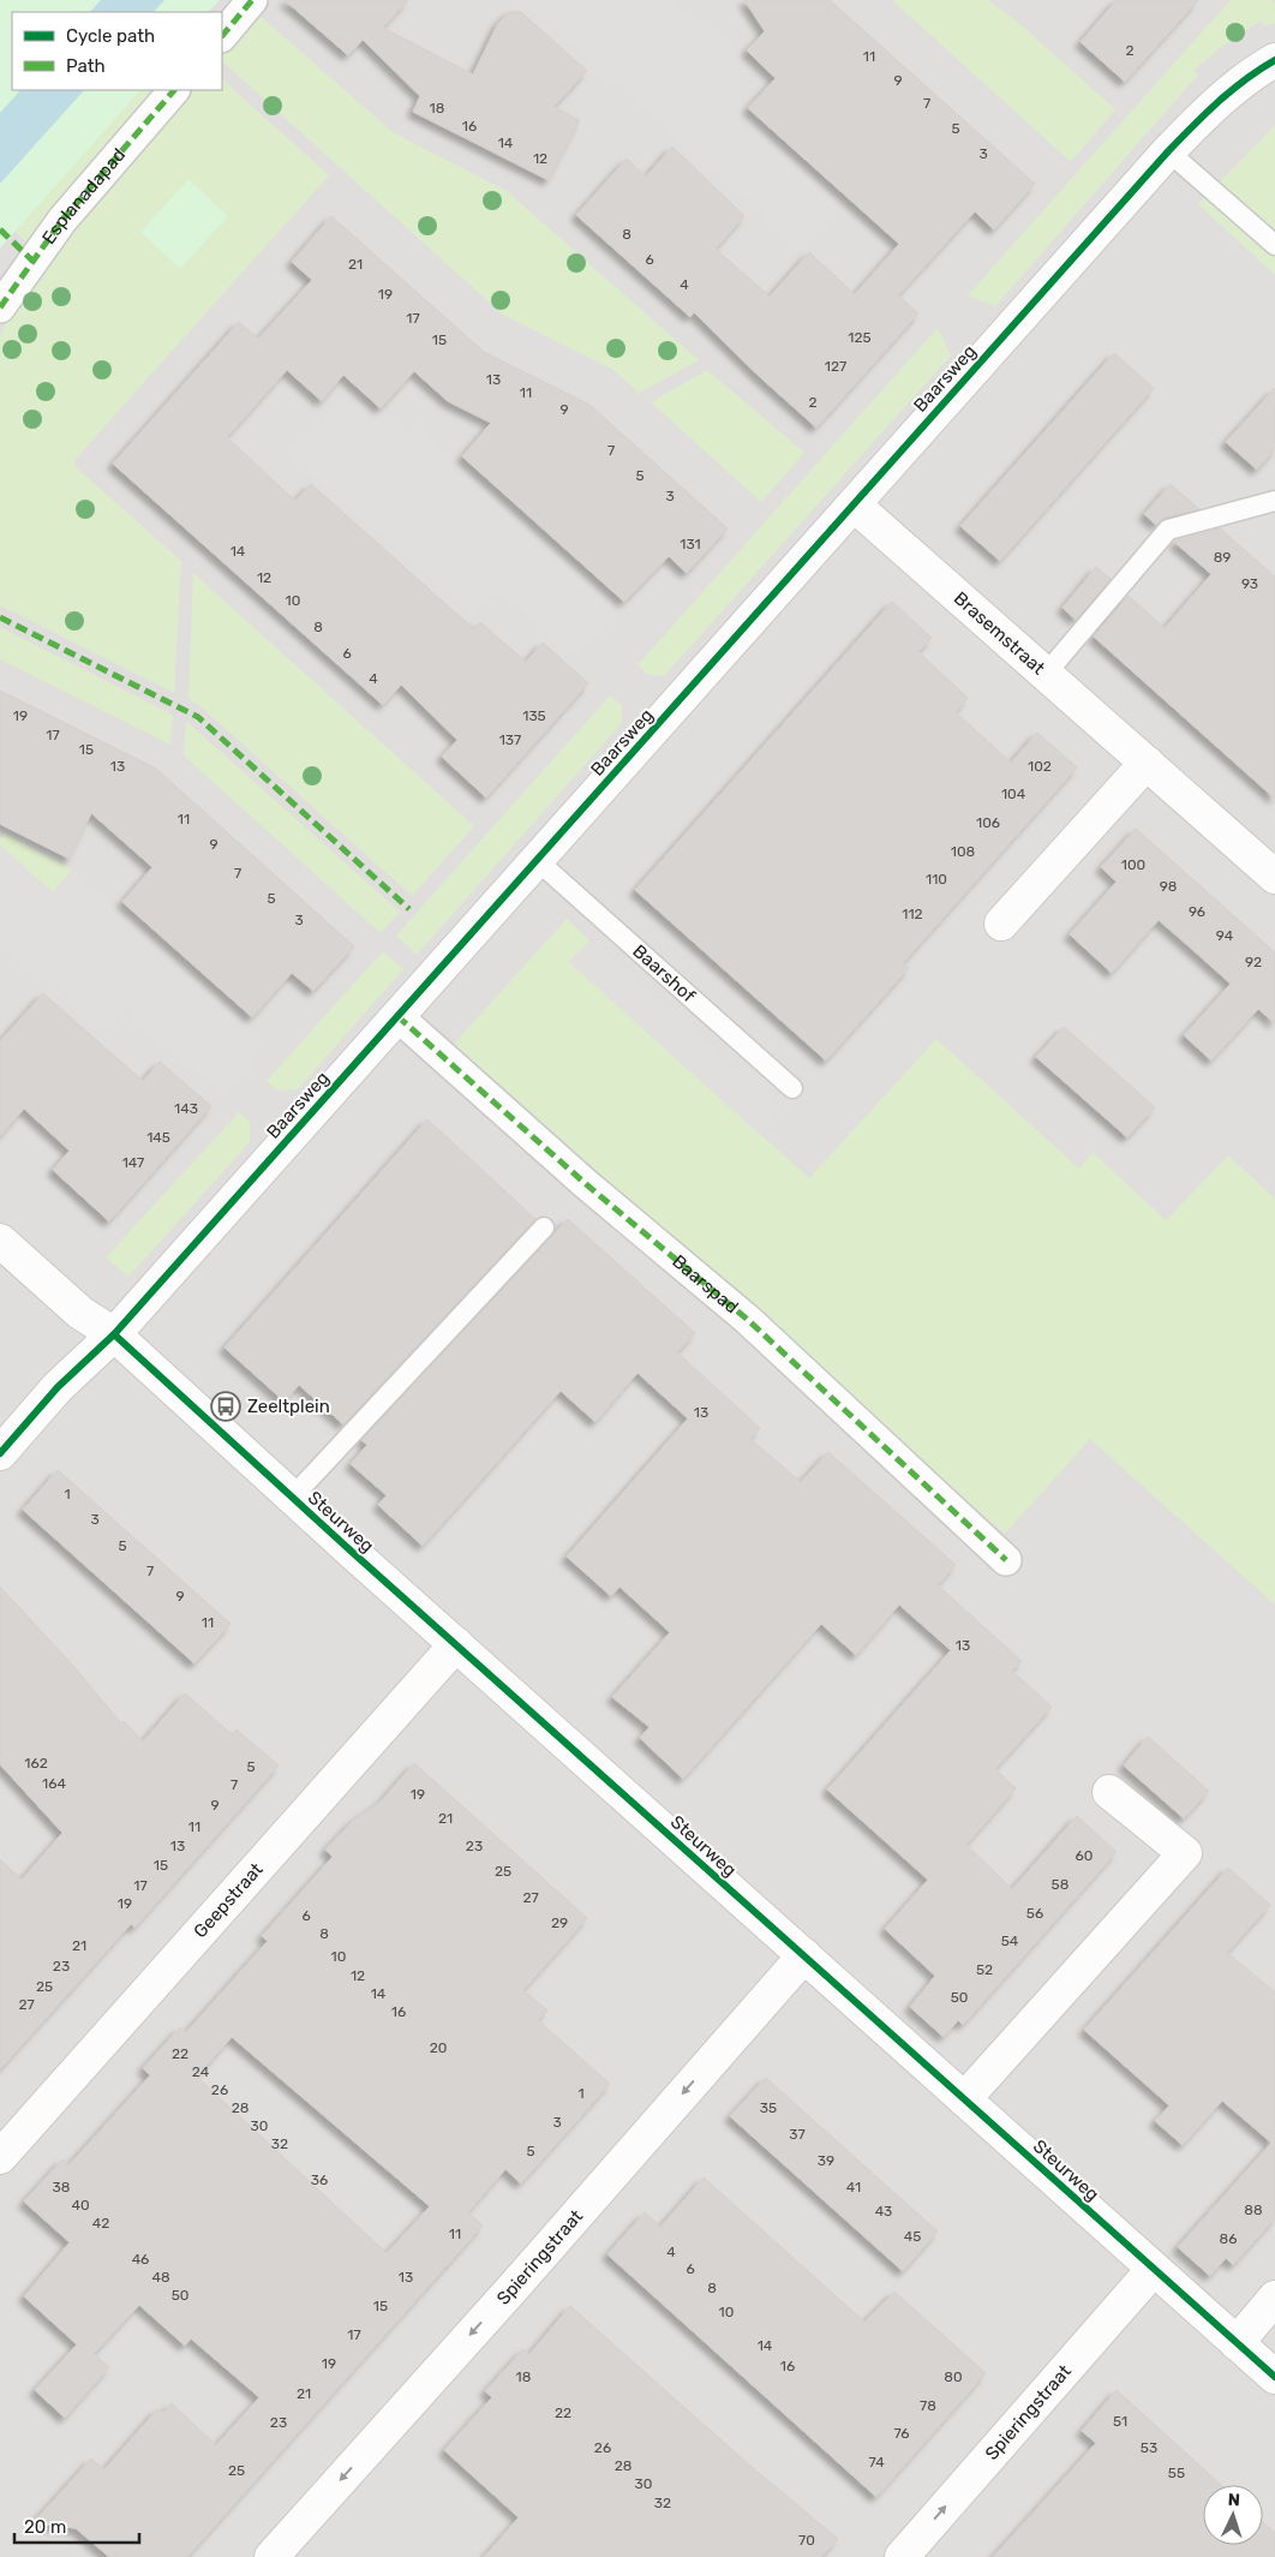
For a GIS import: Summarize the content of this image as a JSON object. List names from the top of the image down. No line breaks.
{"streets":{"street":["Esplanadapad","Baarsweg","Brasemstraat","Baarspad","Steurweg","Geepstraat","Spieringstraat"],"lane":["Baarshof"]},"crossings":[["Baarsweg","Brasemstraat"],["Baarsweg","Baarshof"],["Baarsweg","Baarspad"],["Baarsweg","Steurweg"],["Steurweg","Geepstraat"],["Steurweg","Spieringstraat"]],"places":{"bus stop":["Zeeltplein"]},"house_numbers":["2","11","9","7","18","16","5","14","3","12","8","6","21","4","19","17","125","15","127","13","11","2","9","7","5","3","131","14","89","12","93","10","8","6","4","19","135","17","137","15","13","102","104","11","106","9","108","100","7","110","98","5","96","112","3","94","92","143","145","147","13","1","3","5","7","9","11","13","162","5","164","7","19","9","21","11","13","23","60","15","25","58","17","27","19","56","6","29","8","54","21","10","23","52","12","25","14","50","27","16","20","22","24","26","1","28","35","3","30","37","32","5","39","36","38","41","40","88","43","42","11","45","86","4","46","6","48","13","8","50","15","10","17","14","19","16","18","80","21","78","22","51","23","76","26","53","74","28","25","55","30","32","70"],"legend":["Cycle path","Path"],"scale_bar":"20 m","north":"top"}
